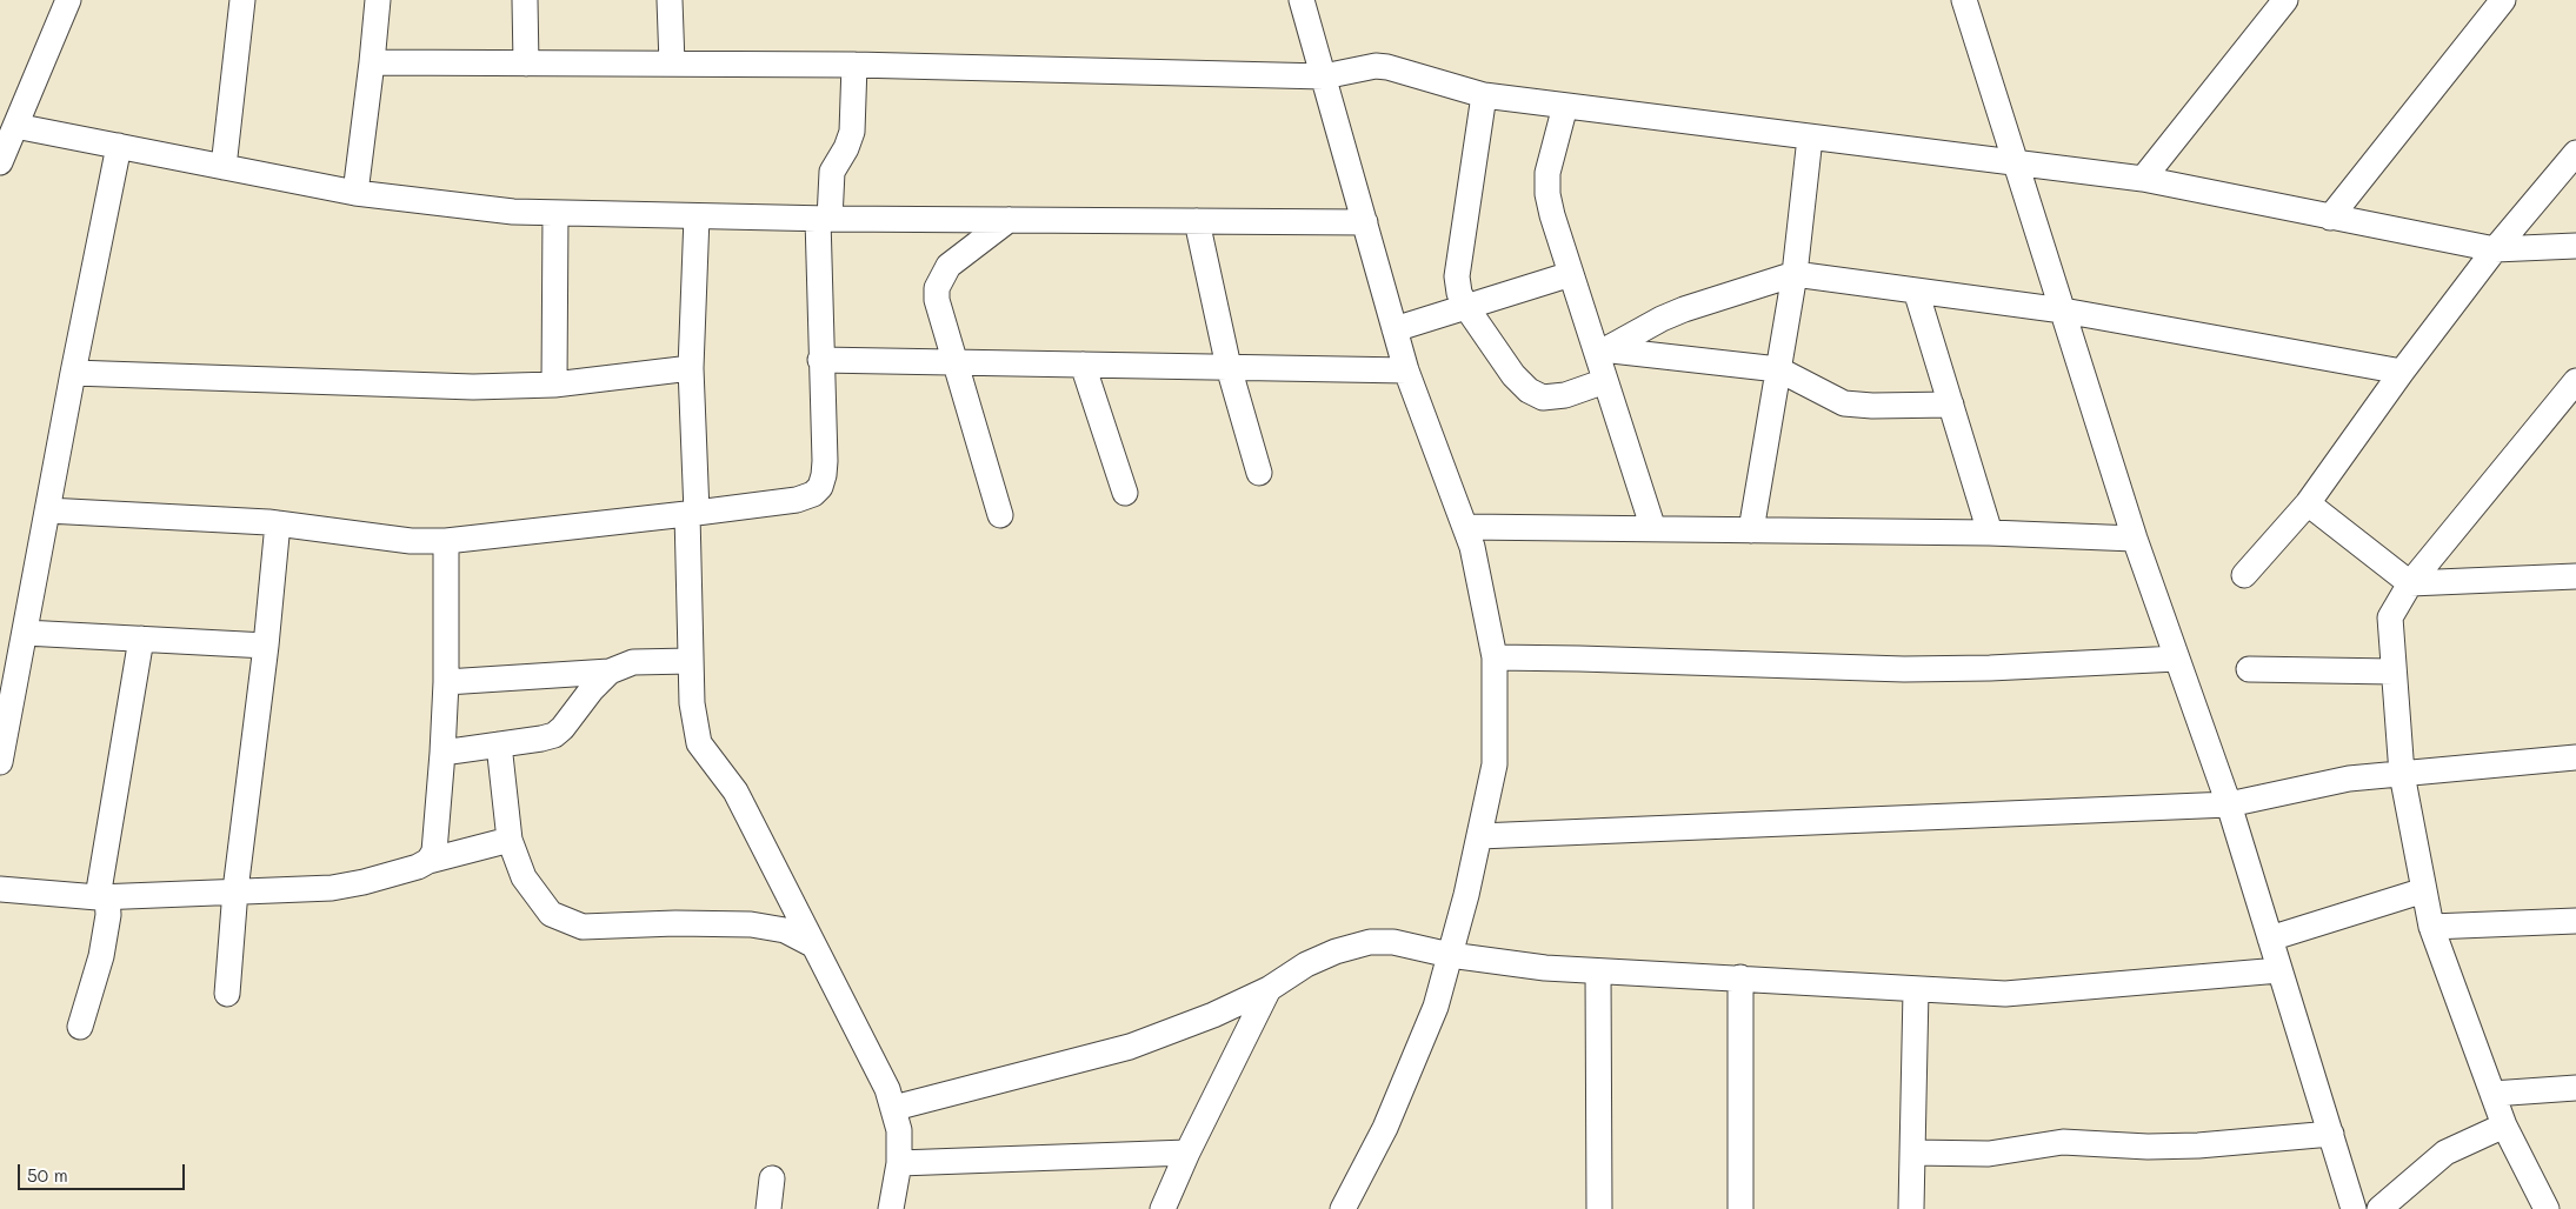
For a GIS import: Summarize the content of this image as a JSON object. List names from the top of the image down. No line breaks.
{"scale_bar":"50 m"}
